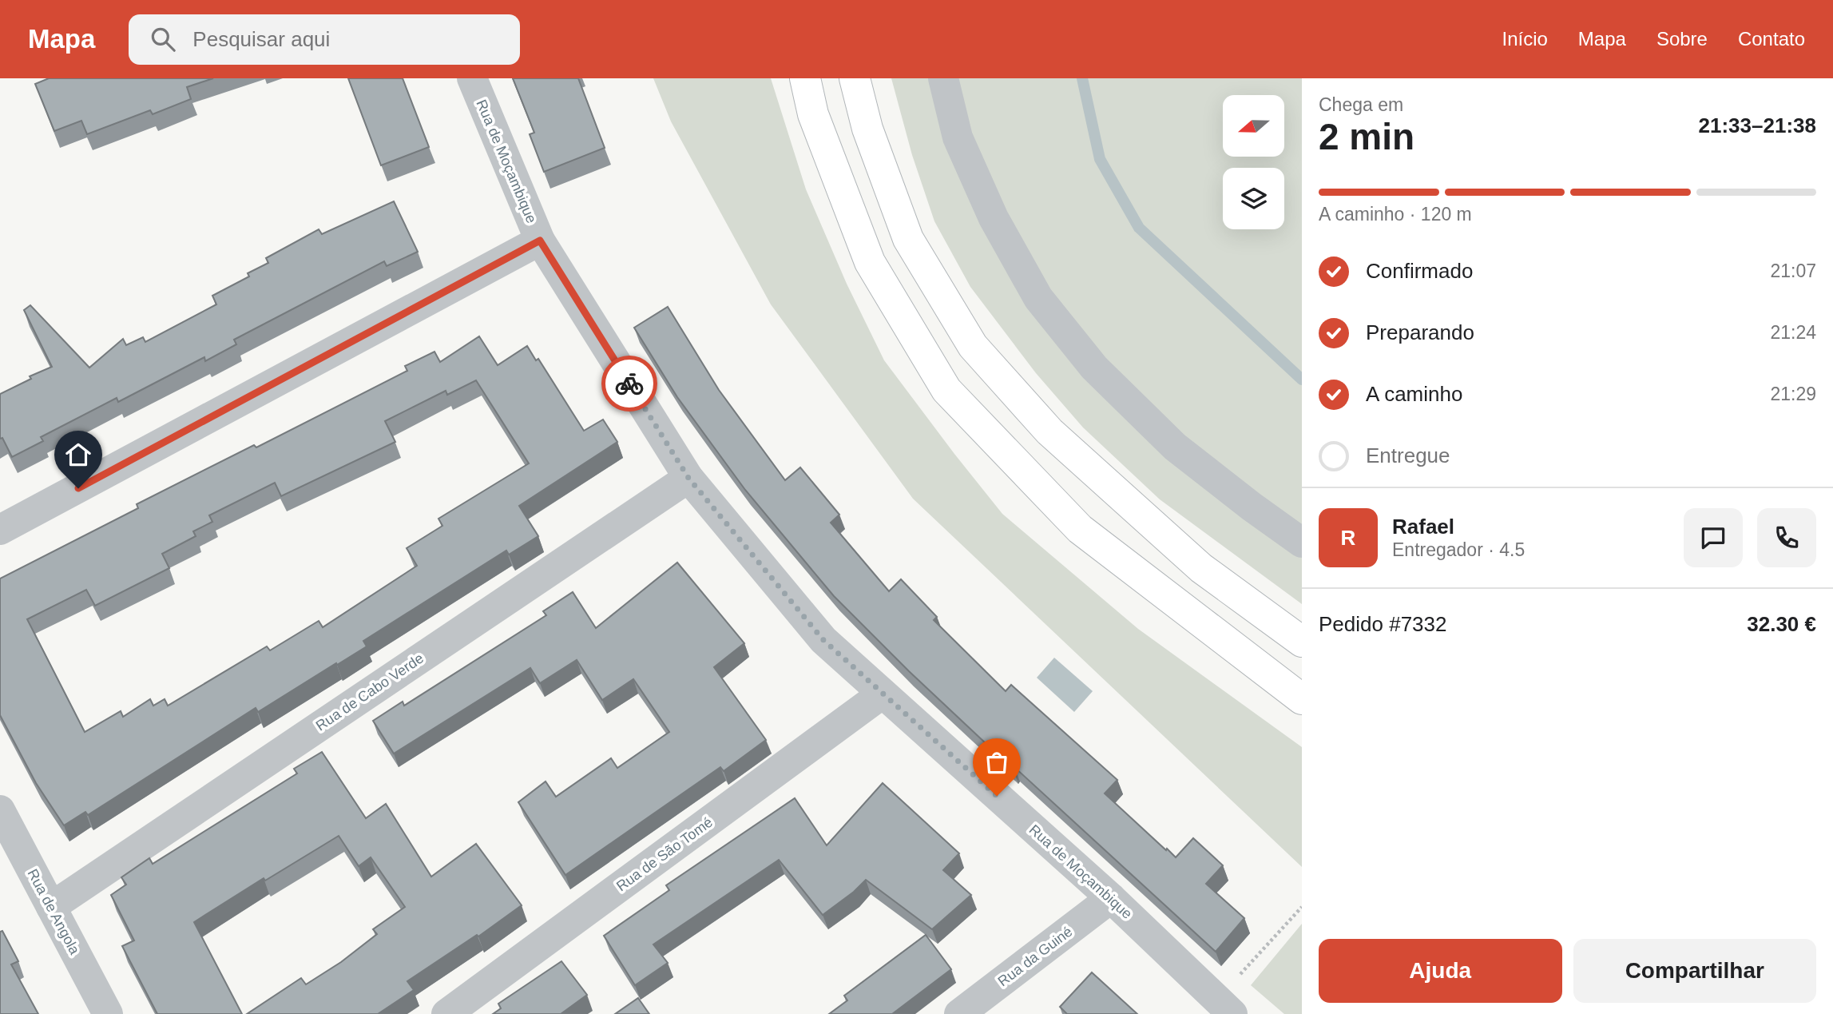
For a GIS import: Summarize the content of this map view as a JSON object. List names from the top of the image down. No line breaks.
{"streets":{"street":["Rua de Moçambique","Rua de Cabo Verde","Rua de São Tomé","Rua de Angola","Rua da Guiné"]},"crossings":[["Rua de Moçambique","Rua de Cabo Verde"],["Rua de Moçambique","Rua de São Tomé"],["Rua de Moçambique","Rua da Guiné"],["Rua de Cabo Verde","Rua de Angola"]],"north":"left","page":{"header":"Mapa","search":"Pesquisar aqui","nav":["Início","Mapa","Sobre","Contato"],"heading":["2 min","Chega em","21:33–21:38"],"panel":["Rafael","Entregador · 4.5","Pedido #7332","32.30 €"],"bar":"A caminho · 120 m","list":[["Confirmado","21:07"],["Preparando","21:24"],["A caminho","21:29"],"Entregue"],"round":"R","buttons":["Ajuda","Compartilhar"]}}
